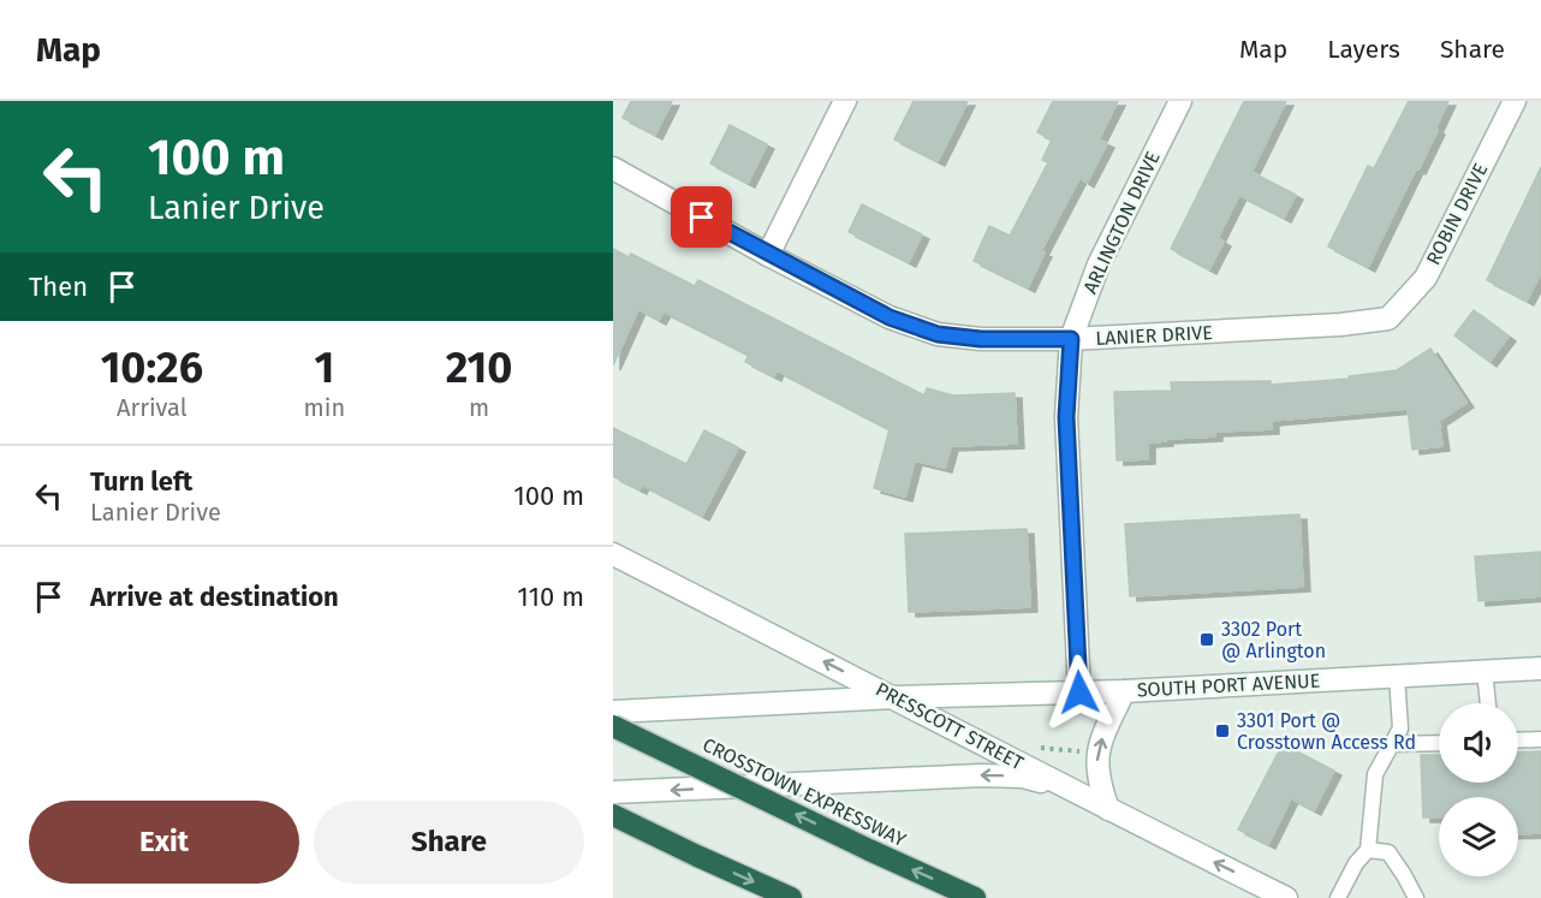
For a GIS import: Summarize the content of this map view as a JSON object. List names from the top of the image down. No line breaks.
{"streets":{"highway":["CROSSTOWN EXPRESSWAY"],"main road":["ROBIN DRIVE","ARLINGTON DRIVE","LANIER DRIVE","SOUTH PORT AVENUE","PRESSCOTT STREET"]},"crossings":[["ROBIN DRIVE","LANIER DRIVE"],["ARLINGTON DRIVE","LANIER DRIVE"],["ARLINGTON DRIVE","SOUTH PORT AVENUE"],["SOUTH PORT AVENUE","PRESSCOTT STREET"]],"one_way":["PRESSCOTT STREET"],"places":{"transit":["3302 Port @ Arlington","3301 Port @ Crosstown Access Rd"]},"page":{"header":"Map","nav":["Map","Layers","Share"],"turn":["100 m","Lanier Drive"],"then":"Then","eta":["10:26","Arrival","1","min","210","m"],"list":[{"name":"Turn left","note":"Lanier Drive","value":"100 m"},{"name":"Arrive at destination","value":"110 m"}],"buttons":["Exit","Share"]}}
